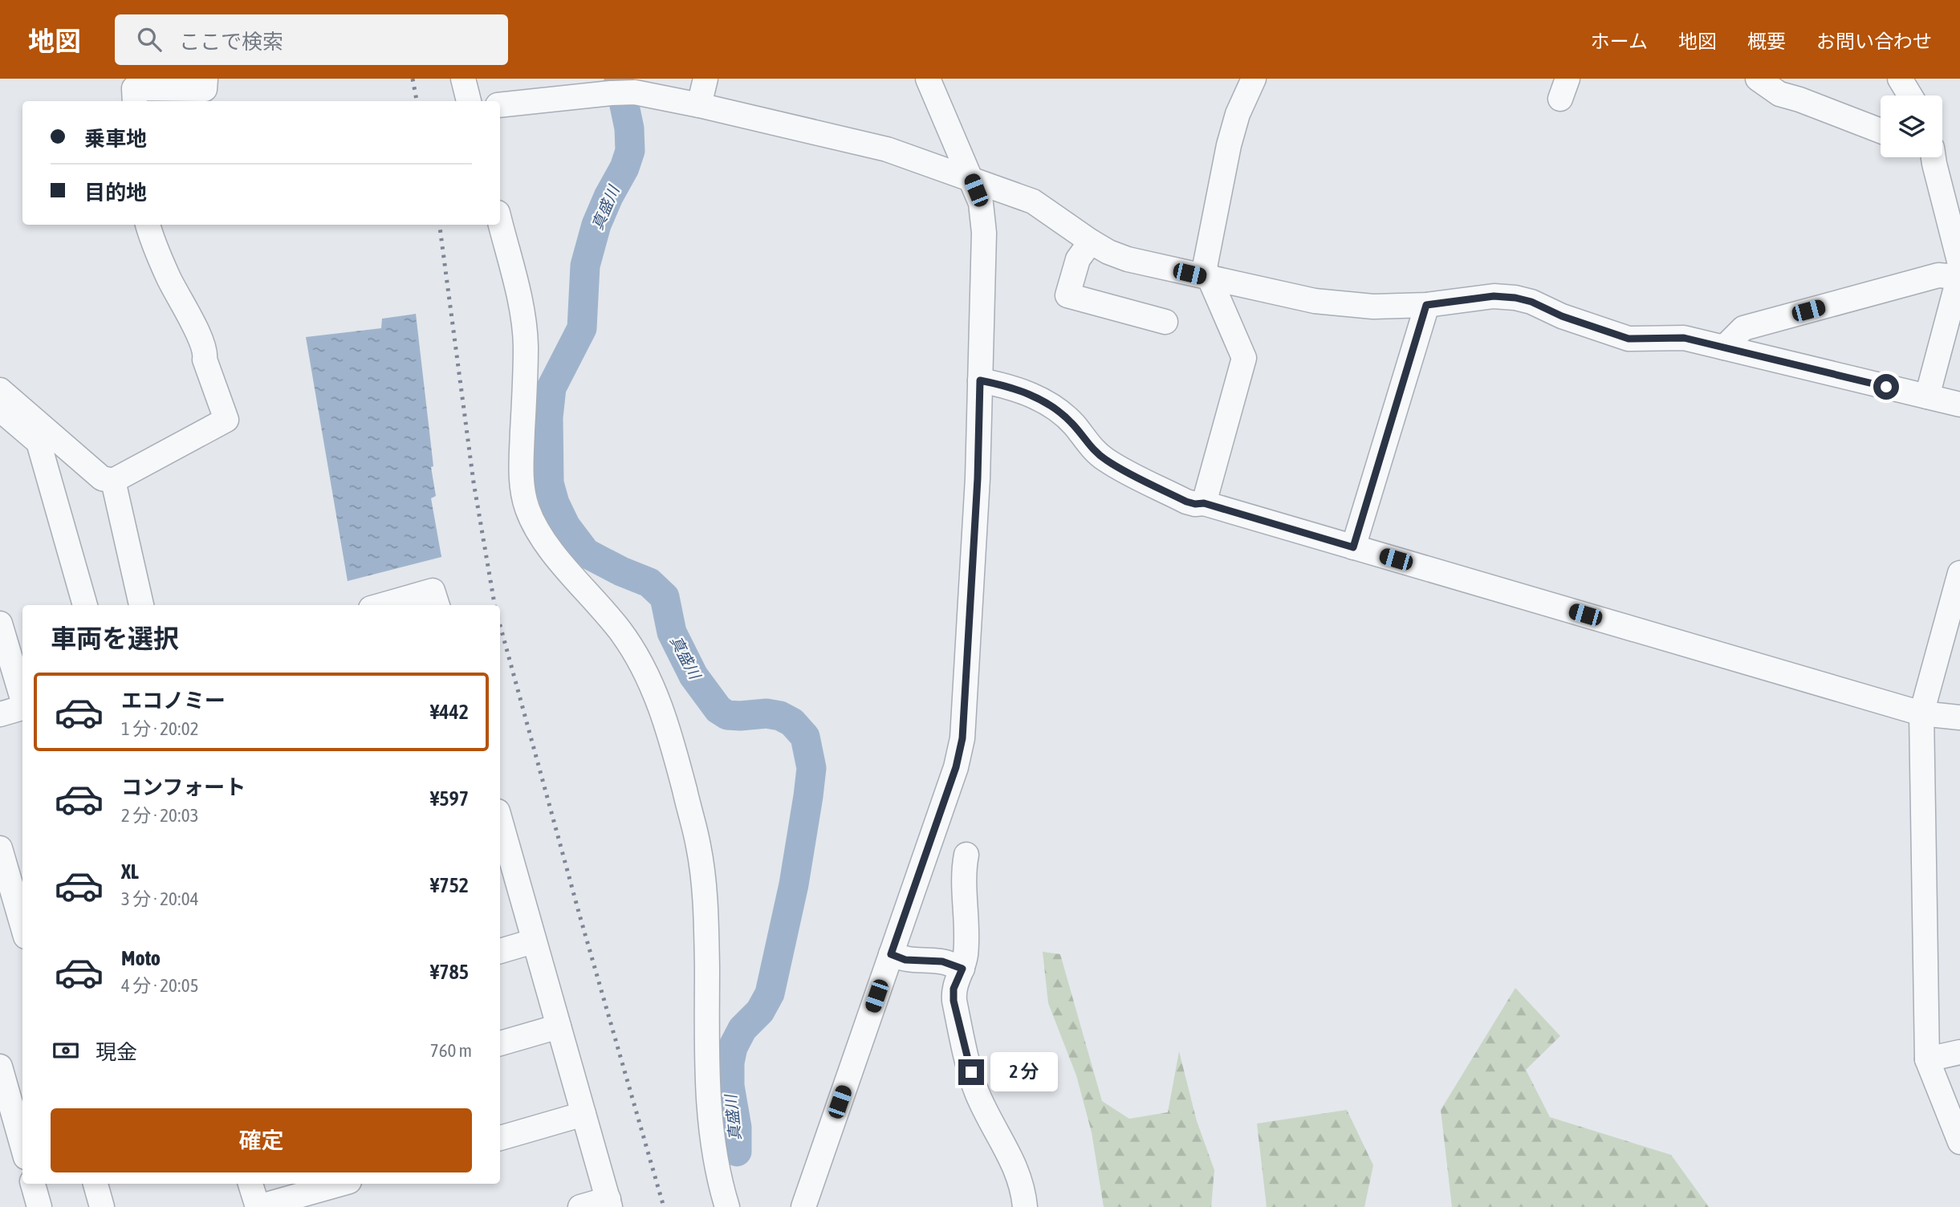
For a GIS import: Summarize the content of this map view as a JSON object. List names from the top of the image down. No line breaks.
{"water":["真盛川"],"page":{"header":"地図","search":"ここで検索","nav":["ホーム","地図","概要","お問い合わせ"],"banner":["乗車地","目的地"],"heading":"車両を選択","list":[{"name":"エコノミー","note":"1 分 · 20:02","value":"¥442"},{"name":"コンフォート","note":"2 分 · 20:03","value":"¥597"},{"name":"XL","note":"3 分 · 20:04","value":"¥752"},{"name":"Moto","note":"4 分 · 20:05","value":"¥785"}],"pay":["現金","760 m"],"bubble":"2 分","buttons":"確定"}}
